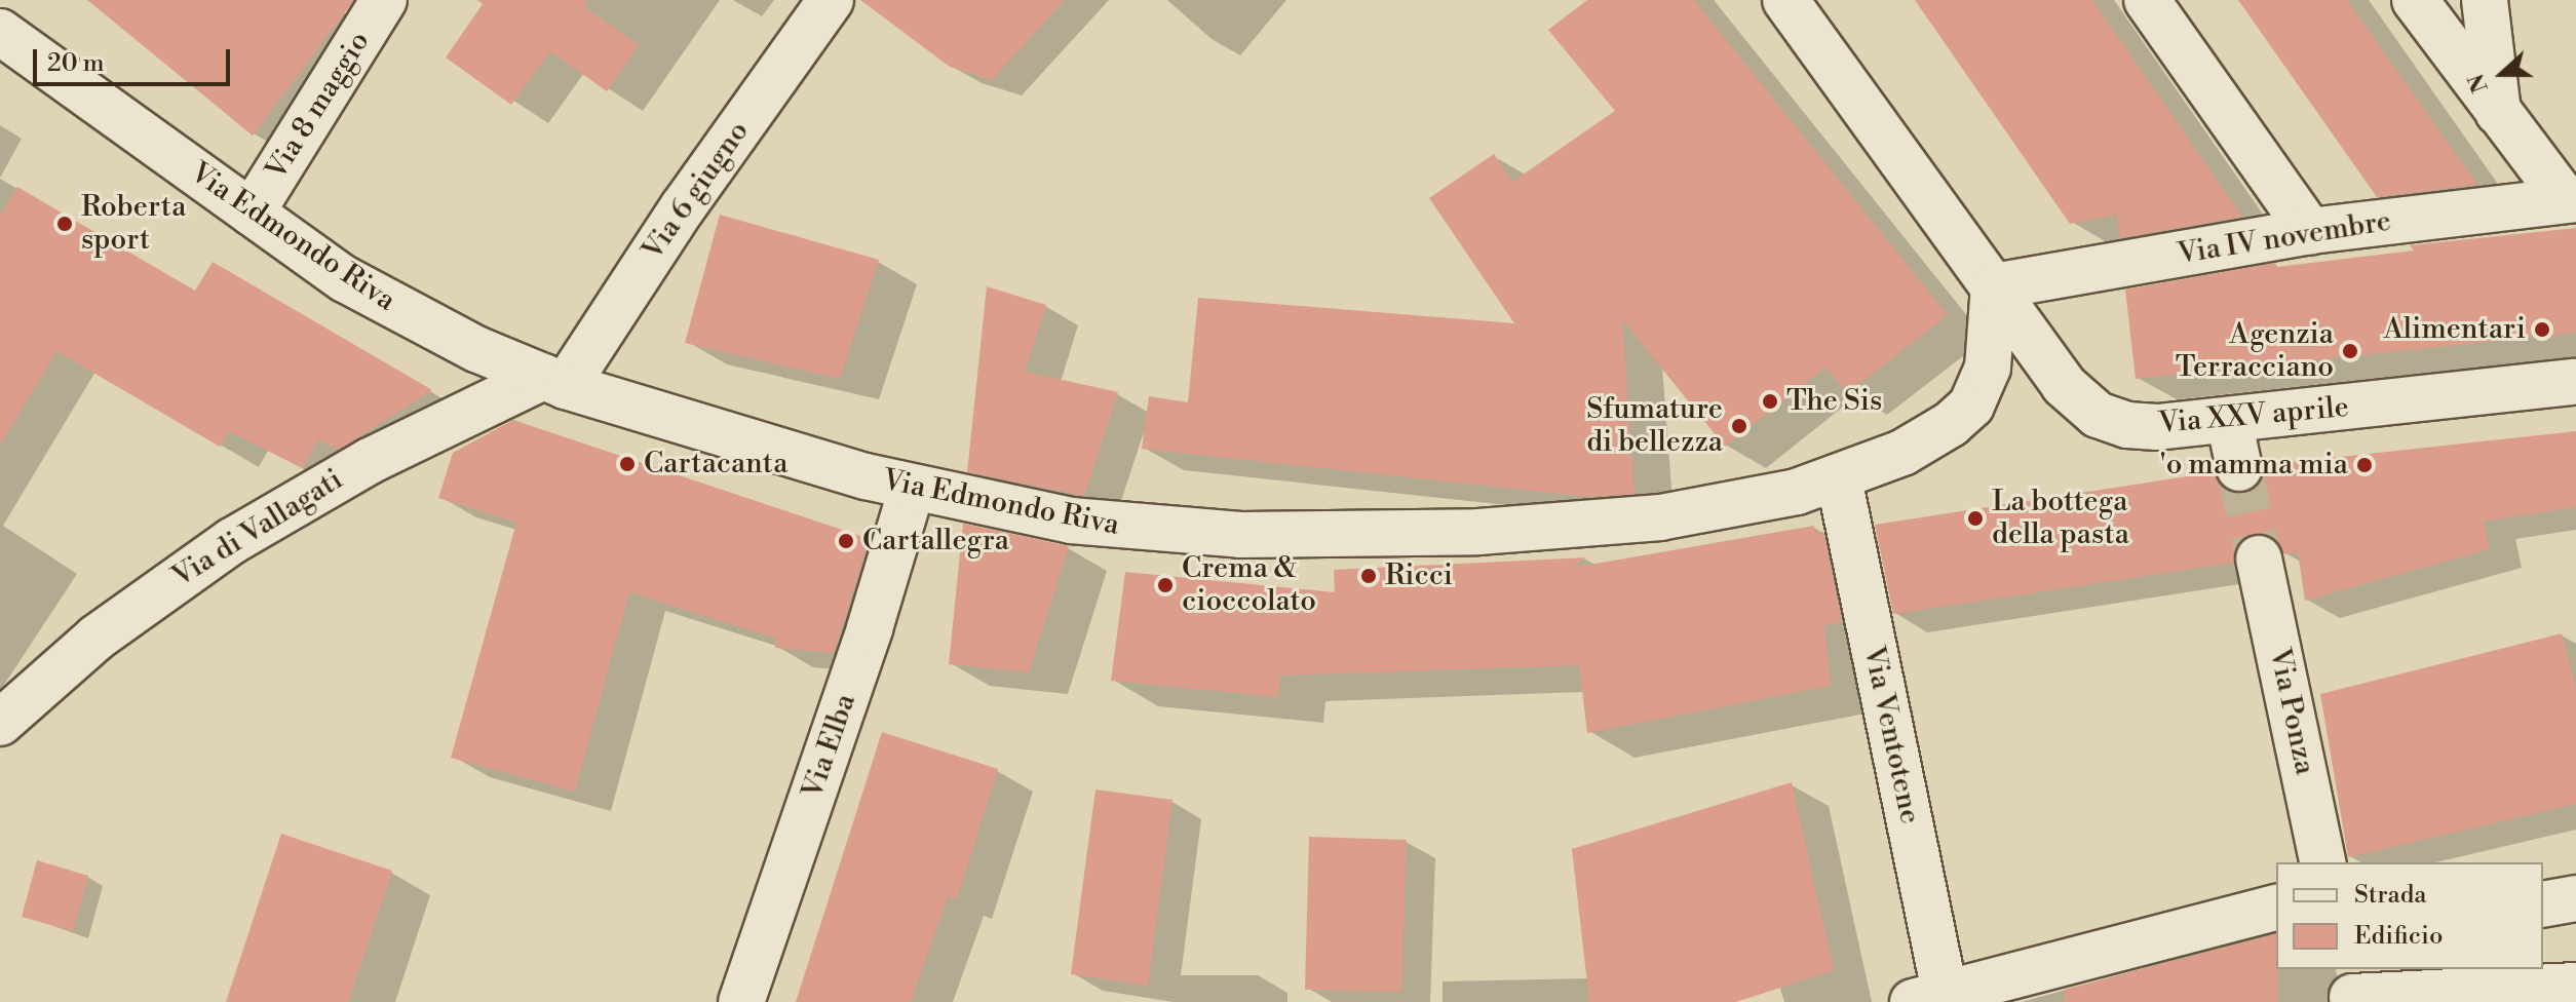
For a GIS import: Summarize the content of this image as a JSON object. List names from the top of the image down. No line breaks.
{"streets":{"street":["Via 8 maggio","Via 6 giugno","Via Edmondo Riva","Via IV novembre","Via XXV aprile","Via di Vallagati","Via Ponza","Via Ventotene","Via Elba"]},"crossings":[["Via 8 maggio","Via Edmondo Riva"],["Via 6 giugno","Via Edmondo Riva"],["Via 6 giugno","Via di Vallagati"],["Via Edmondo Riva","Via IV novembre"],["Via Edmondo Riva","Via XXV aprile"],["Via Edmondo Riva","Via di Vallagati"],["Via Edmondo Riva","Via Ventotene"],["Via Edmondo Riva","Via Elba"],["Via IV novembre","Via XXV aprile"]],"places":["Roberta sport","Alimentari","Agenzia Terracciano","The Sis","Sfumature di bellezza","Cartacanta","'o mamma mia","La bottega della pasta","Cartallegra","Ricci","Crema & cioccolato"],"legend":["Strada","Edificio"],"scale_bar":"20 m","north":"left"}
